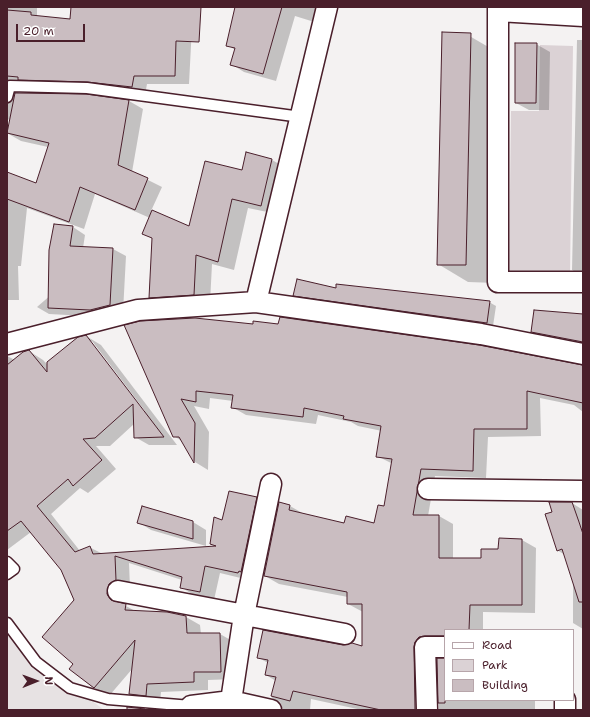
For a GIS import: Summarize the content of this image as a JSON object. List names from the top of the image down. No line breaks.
{"legend":["Road","Park","Building"],"scale_bar":"20 m","north":"right"}
